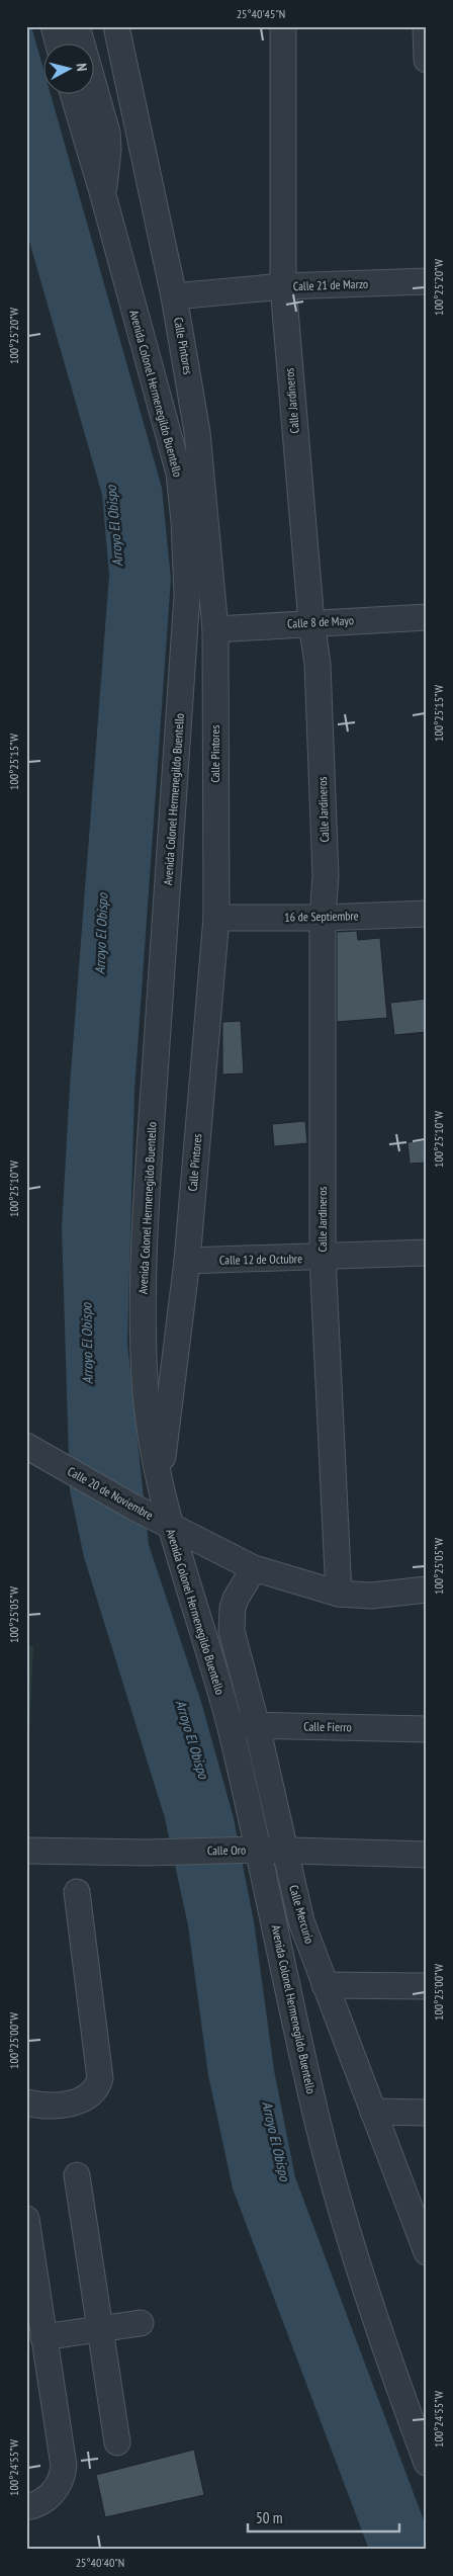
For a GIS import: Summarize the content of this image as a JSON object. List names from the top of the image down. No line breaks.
{"streets":{"street":["Calle 21 de Marzo","Calle Pintores","Avenida Colonel Hermenegildo Buentello","Calle Jardineros","Calle 8 de Mayo","16 de Septiembre","Calle 12 de Octubre","Calle 20 de Noviembre","Calle Fierro","Calle Oro","Calle Mercurio"]},"crossings":[["Calle 21 de Marzo","Calle Pintores"],["Calle 21 de Marzo","Calle Jardineros"],["Calle Pintores","Avenida Colonel Hermenegildo Buentello"],["Calle Pintores","Calle 8 de Mayo"],["Calle Pintores","16 de Septiembre"],["Calle Pintores","Calle 12 de Octubre"],["Avenida Colonel Hermenegildo Buentello","Calle 20 de Noviembre"],["Avenida Colonel Hermenegildo Buentello","Calle Fierro"],["Avenida Colonel Hermenegildo Buentello","Calle Oro"],["Calle Jardineros","Calle 8 de Mayo"],["Calle Jardineros","16 de Septiembre"],["Calle Jardineros","Calle 12 de Octubre"],["Calle Jardineros","Calle 20 de Noviembre"],["Calle 20 de Noviembre","Calle Mercurio"],["Calle Fierro","Calle Mercurio"],["Calle Oro","Calle Mercurio"]],"water":["Arroyo El Obispo"],"scale_bar":"50 m","north":"right","coordinates":["25°40'45\"N","100°25'20\"W","100°25'15\"W","100°25'10\"W","100°25'05\"W","100°25'00\"W","100°24'55\"W","25°40'40\"N"]}
